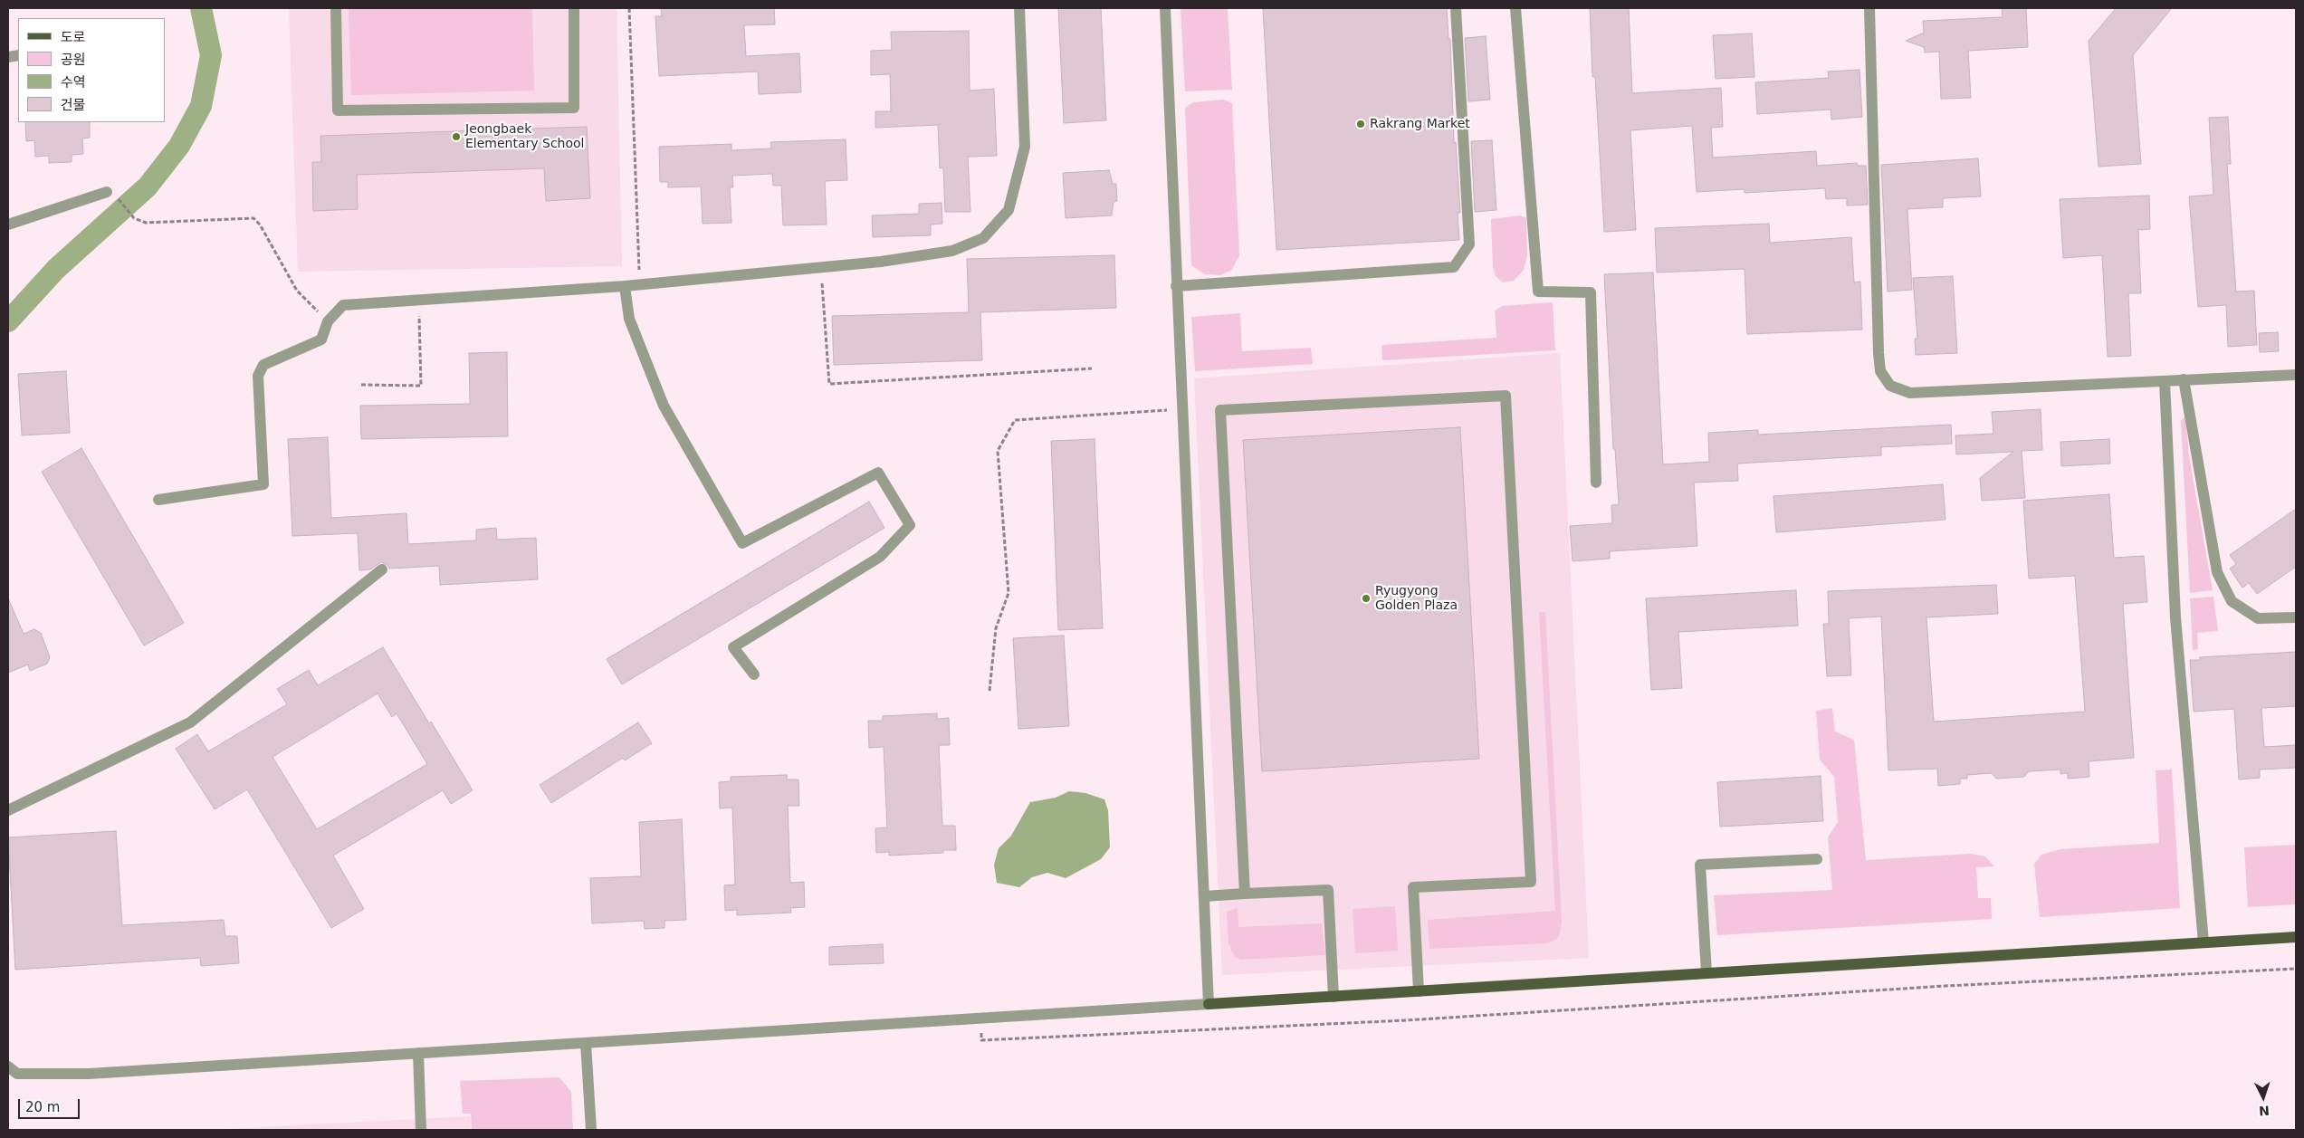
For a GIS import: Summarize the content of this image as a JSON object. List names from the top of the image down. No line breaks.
{"places":["Rakrang Market","Jeongbaek Elementary School","Ryugyong Golden Plaza"],"legend":["도로","공원","수역","건물"],"scale_bar":"20 m","north":"bottom"}
